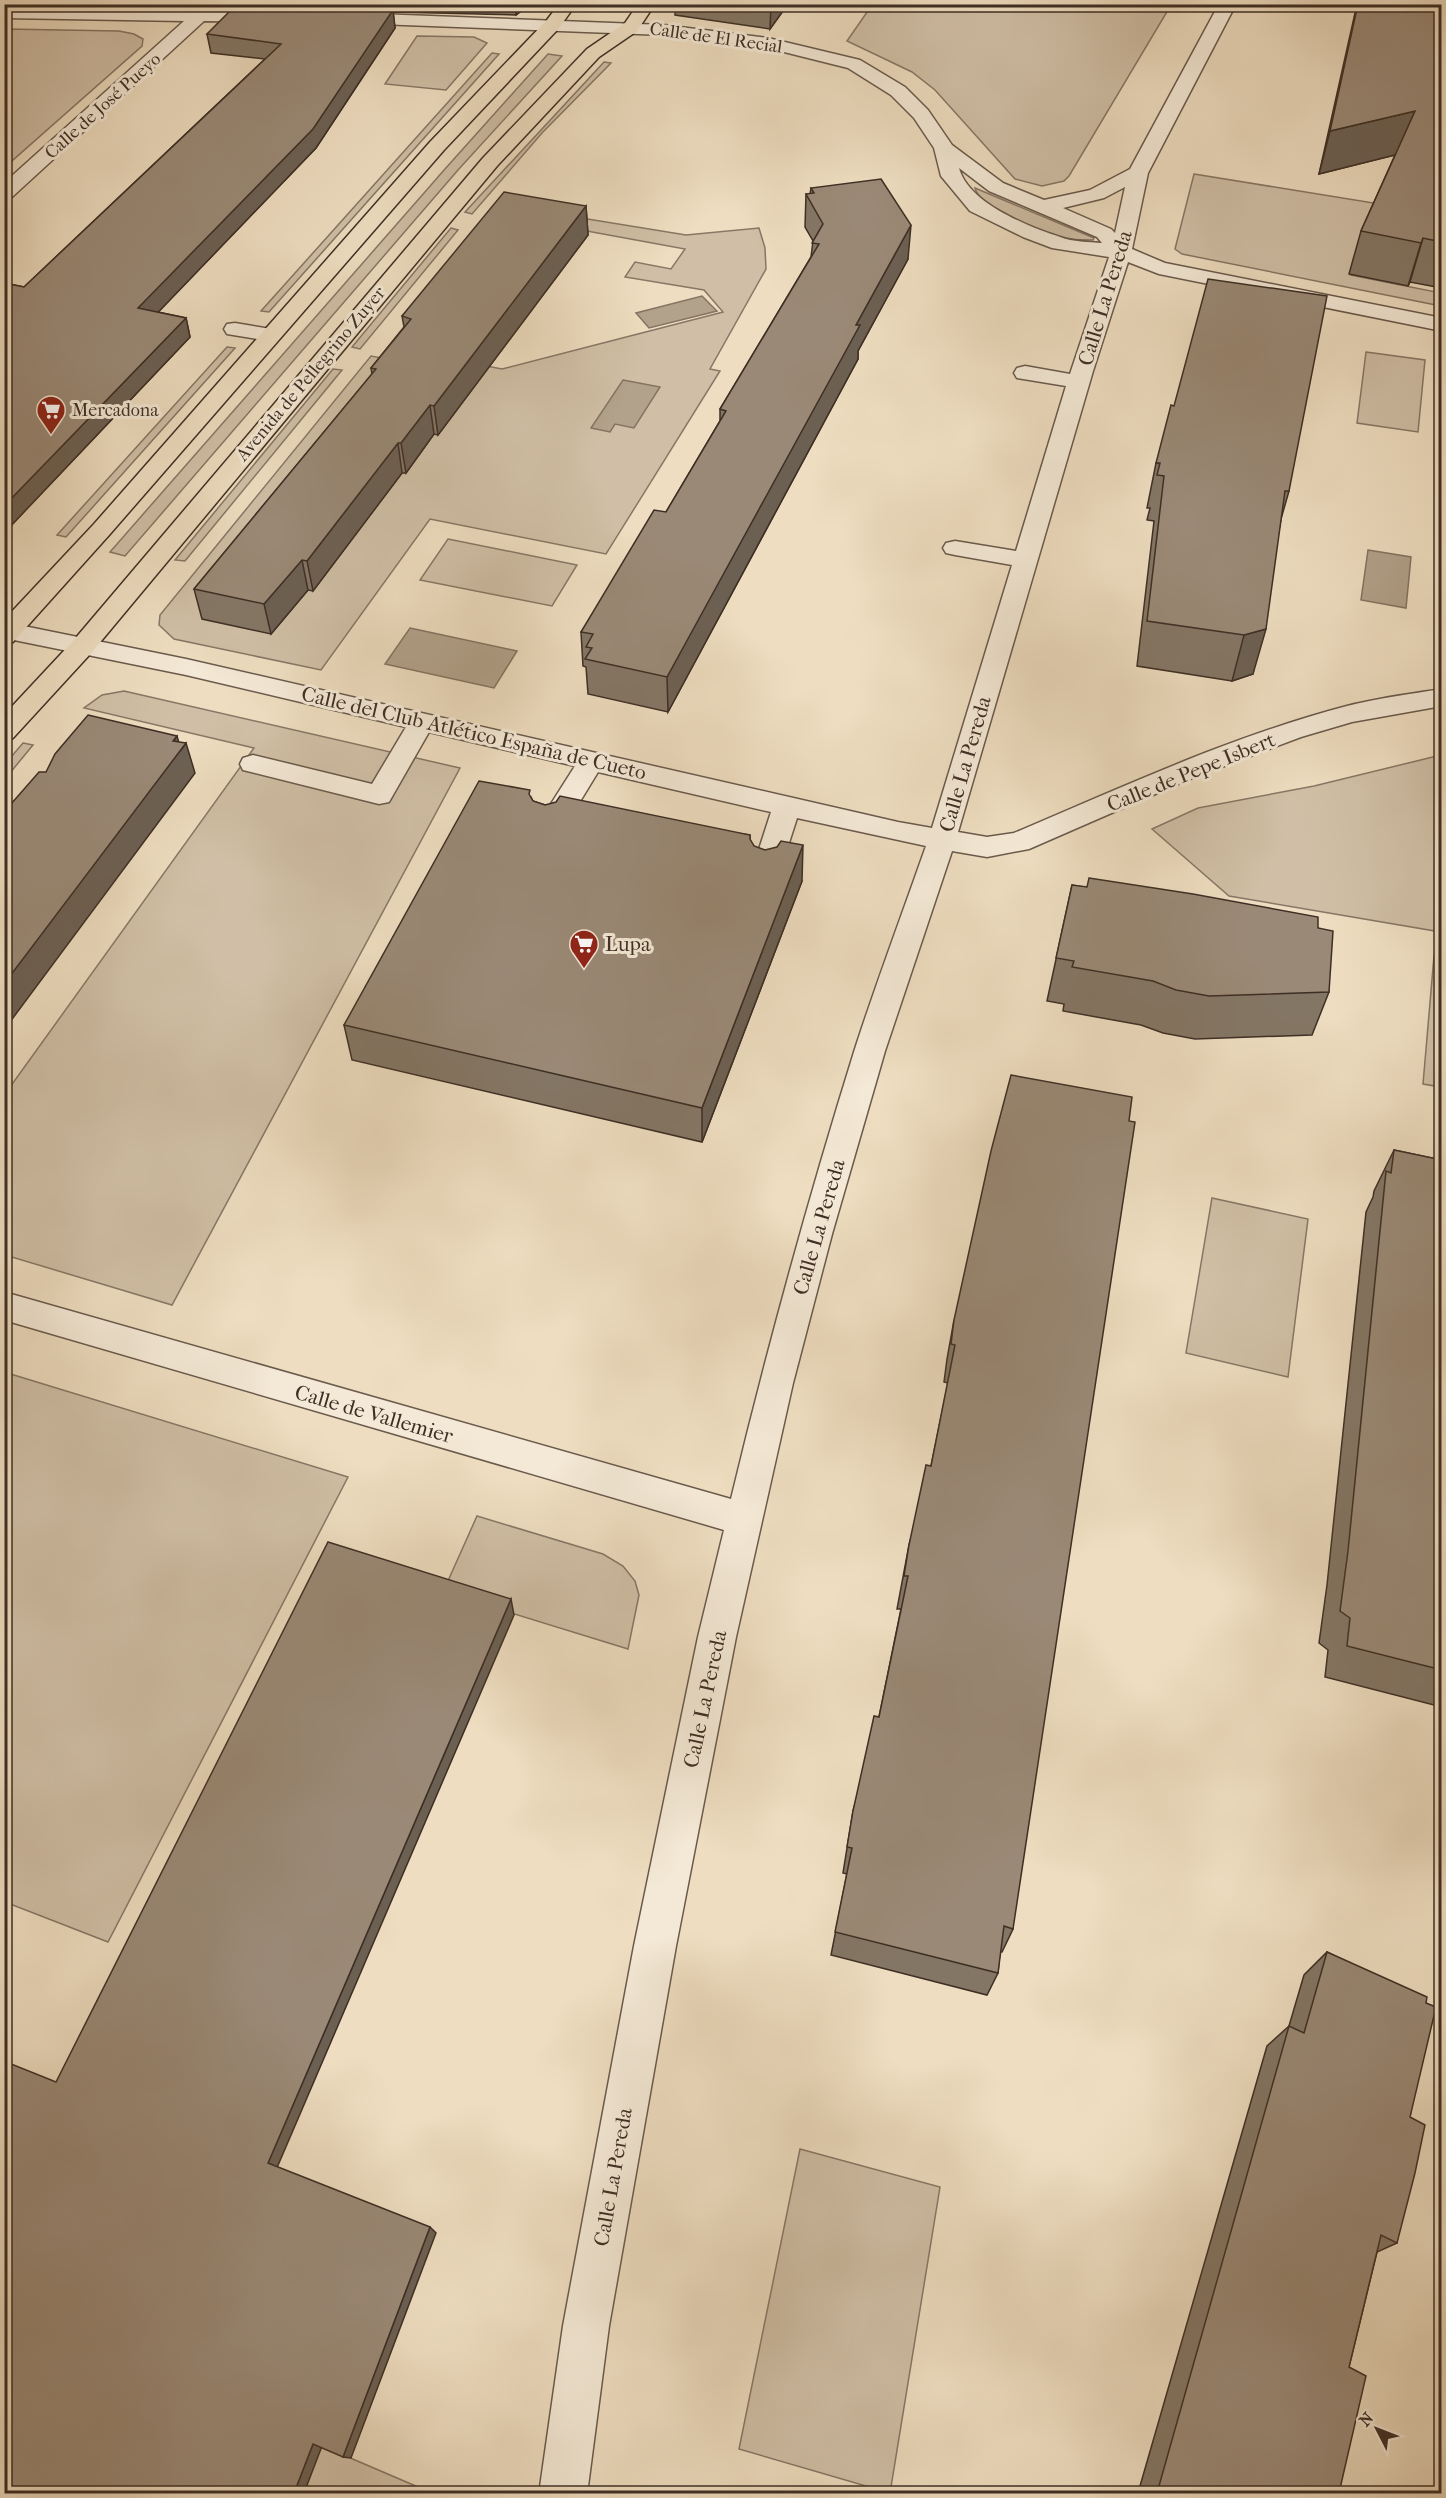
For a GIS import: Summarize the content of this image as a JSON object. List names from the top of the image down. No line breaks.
{"streets":{"main road":["Avenida de Pellegrino Zuyer"],"street":["Calle de El Recial","Calle de José Pueyo","Calle La Pereda","Calle del Club Atlético España de Cueto","Calle de Pepe Isbert","Calle de Vallemier"]},"crossings":[["Calle de El Recial","Calle La Pereda"],["Calle de El Recial","Avenida de Pellegrino Zuyer"],["Calle La Pereda","Calle del Club Atlético España de Cueto"],["Calle La Pereda","Calle de Pepe Isbert"],["Calle La Pereda","Calle de Vallemier"],["Avenida de Pellegrino Zuyer","Calle del Club Atlético España de Cueto"],["Calle del Club Atlético España de Cueto","Calle de Pepe Isbert"]],"places":{"supermarket":["Mercadona","Lupa"]},"north":"top left"}
